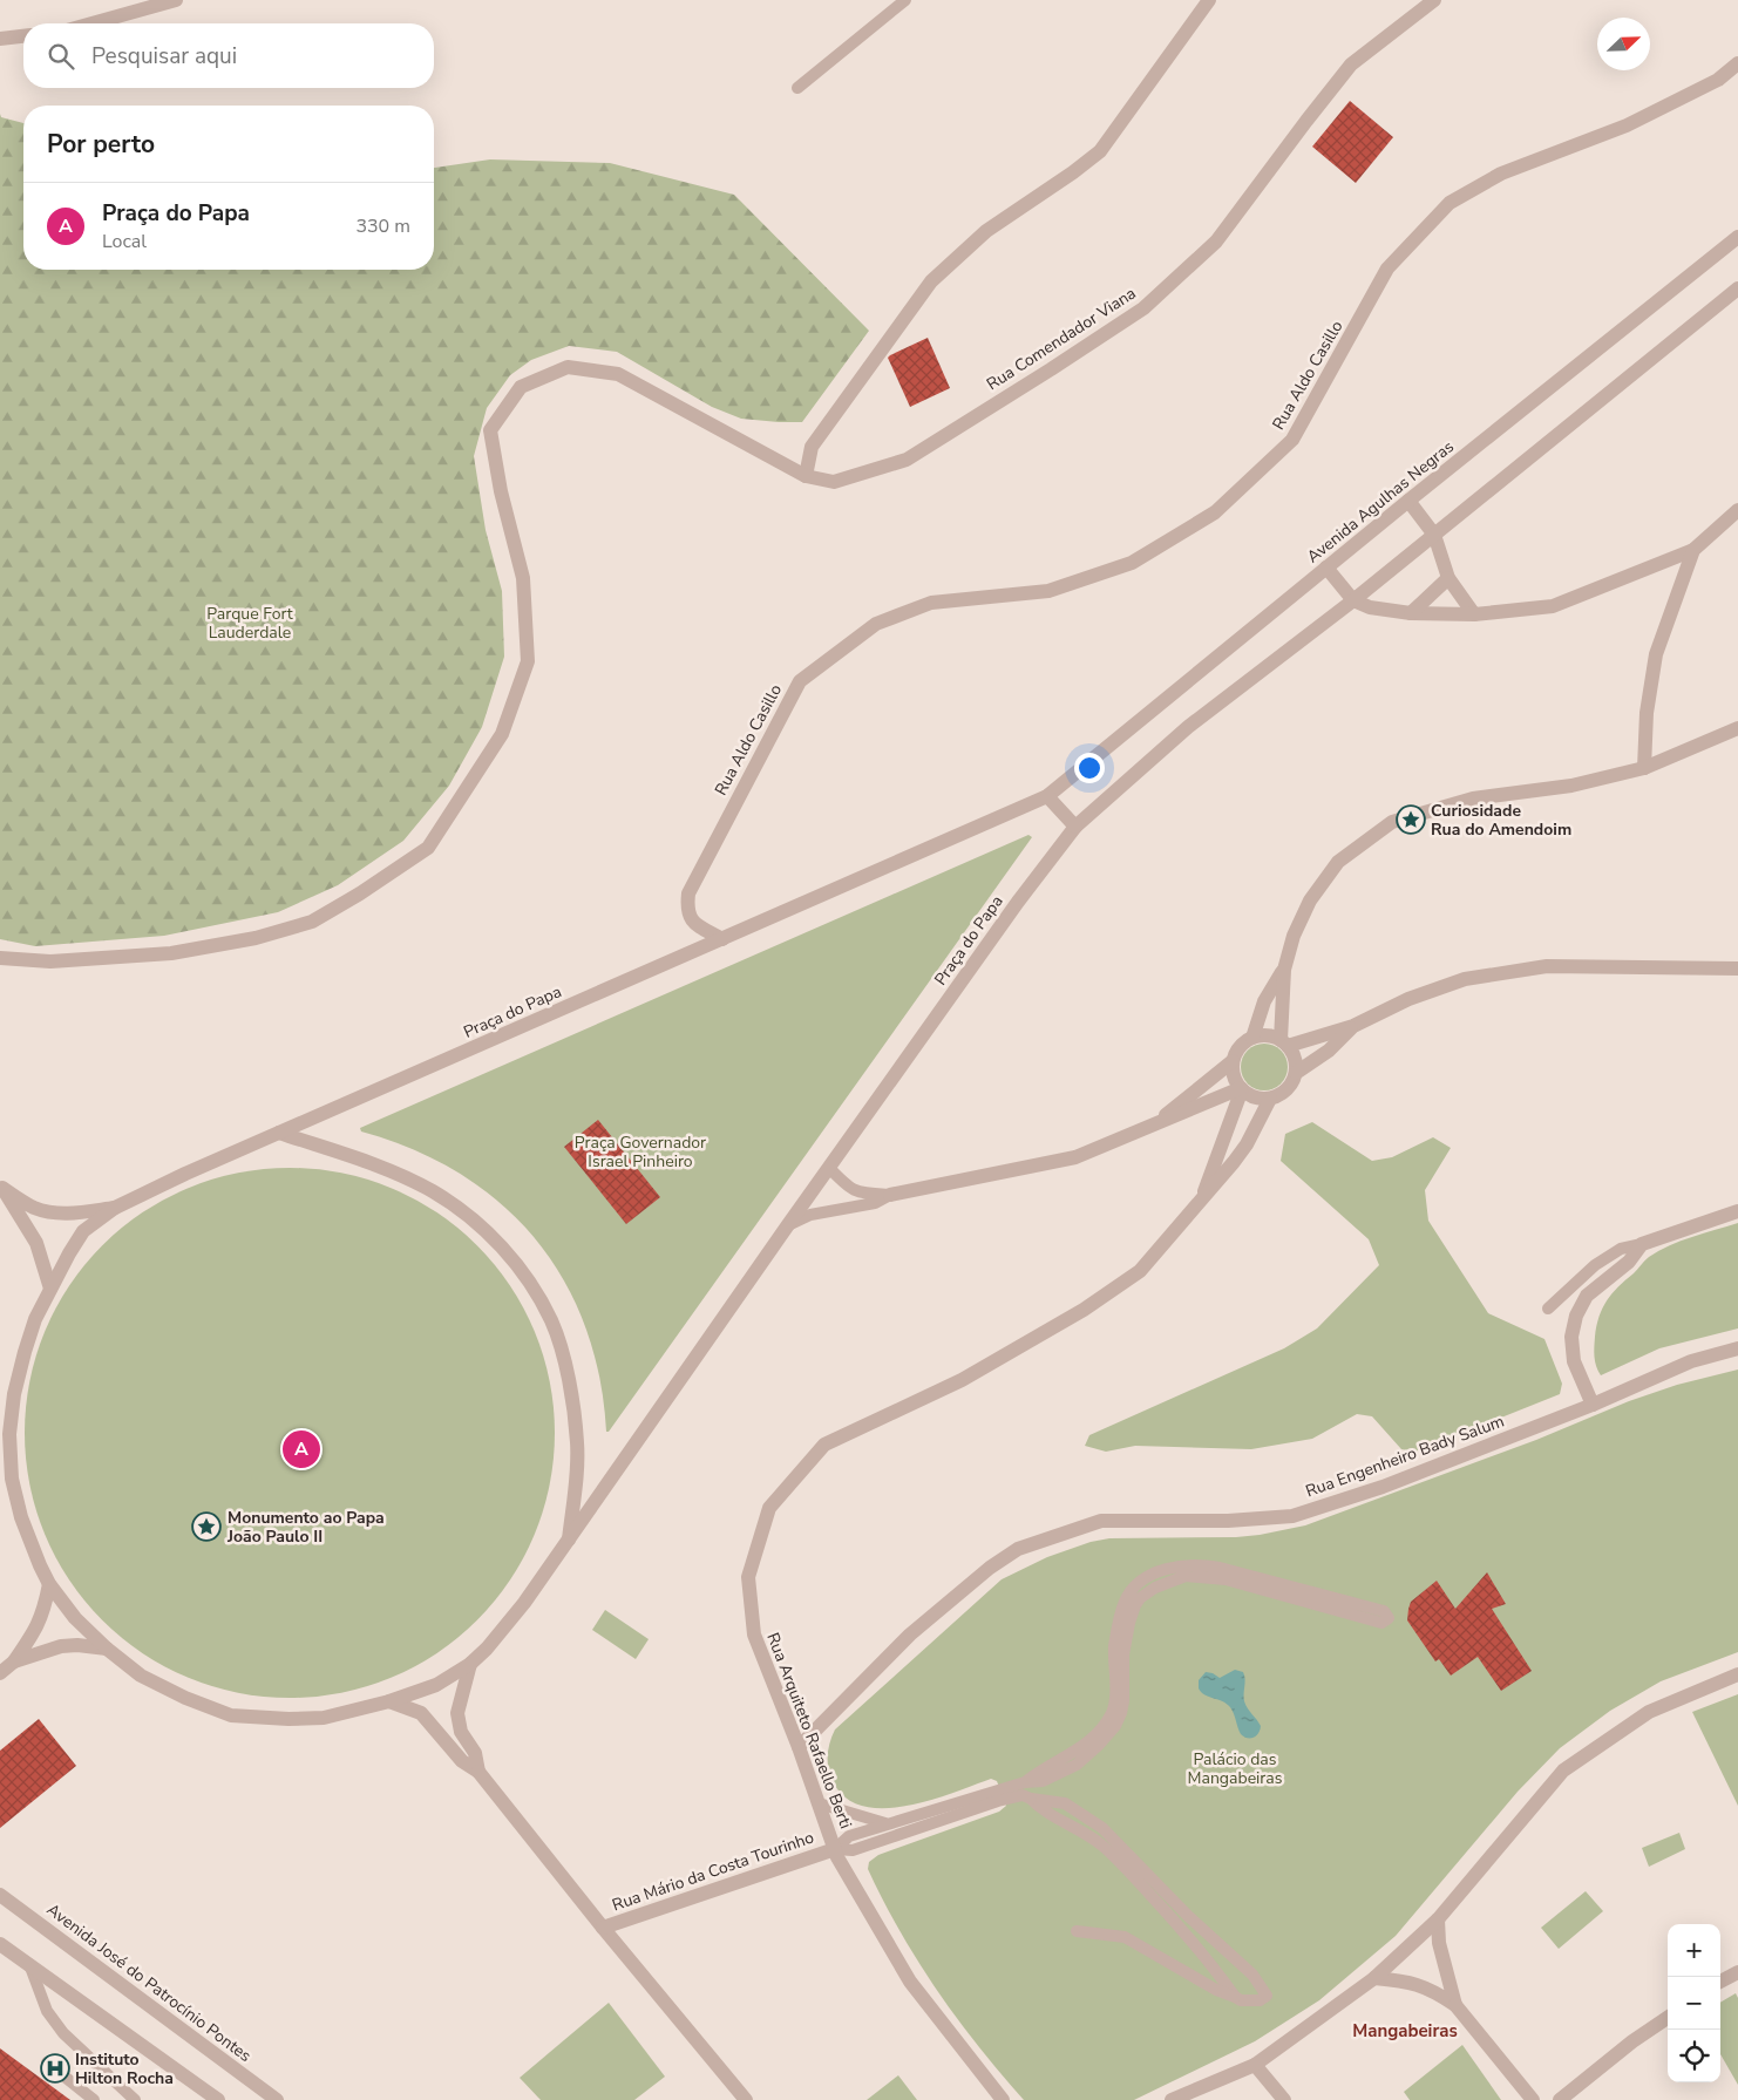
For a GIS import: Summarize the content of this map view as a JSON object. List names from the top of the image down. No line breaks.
{"streets":{"street":["Rua Comendador Viana","Rua Aldo Casillo","Avenida Agulhas Negras","Praça do Papa","Rua Engenheiro Bady Salum","Rua Arquiteto Rafaello Berti","Rua Mário da Costa Tourinho","Avenida José do Patrocínio Pontes"]},"crossings":[["Rua Aldo Casillo","Praça do Papa"],["Avenida Agulhas Negras","Praça do Papa"],["Rua Engenheiro Bady Salum","Rua Arquiteto Rafaello Berti"],["Rua Arquiteto Rafaello Berti","Rua Mário da Costa Tourinho"]],"districts":["Mangabeiras"],"parks":["Parque Fort Lauderdale","Praça Governador Israel Pinheiro","Palácio das Mangabeiras"],"places":{"place":["Curiosidade Rua do Amendoim","Monumento ao Papa João Paulo II"],"hospital":["Instituto Hilton Rocha"]},"north":"top right","page":{"search":"Pesquisar aqui","heading":"Por perto","list":[{"mark":"A","name":"Praça do Papa","note":"Local","value":"330 m"}],"pins":"A","map_buttons":["+","−"]}}
